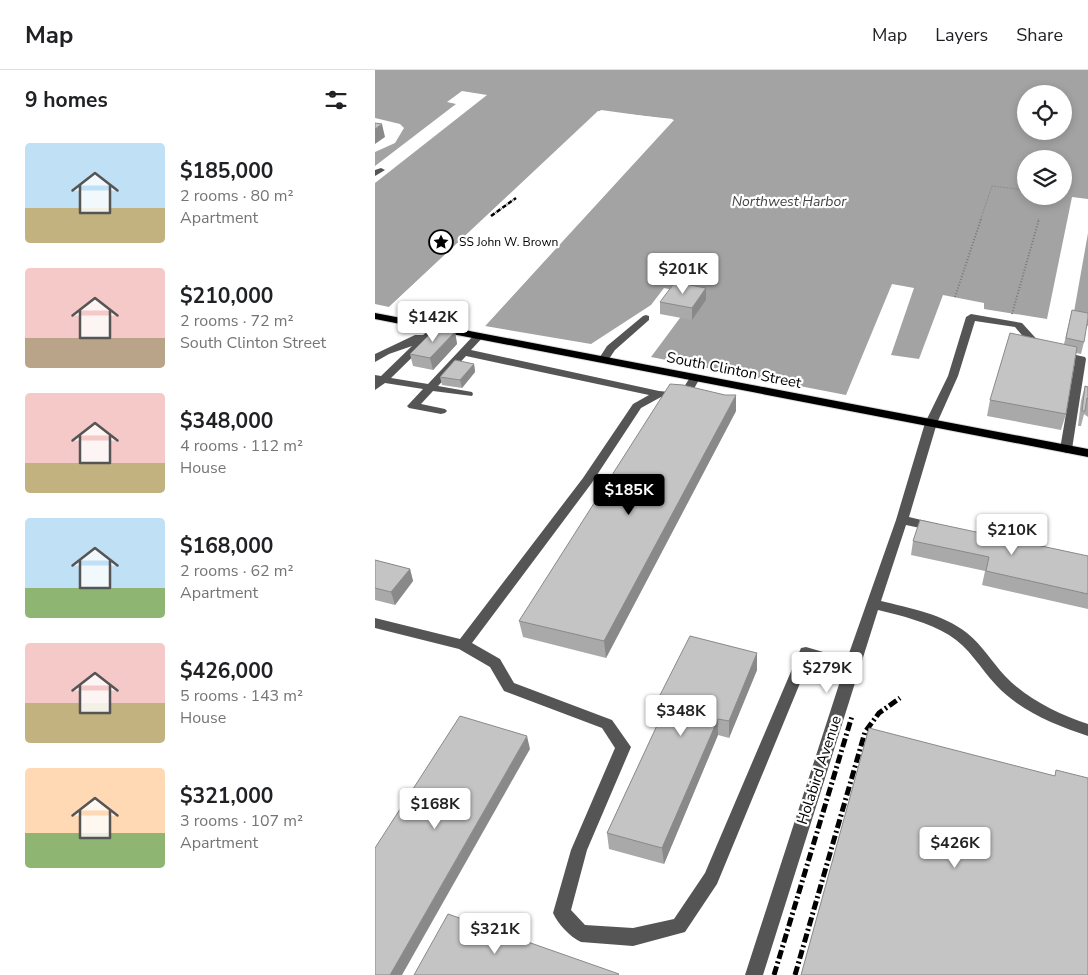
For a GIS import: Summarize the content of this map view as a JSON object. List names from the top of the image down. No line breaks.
{"streets":{"main road":["South Clinton Street"],"street":["Holabird Avenue"]},"crossings":[["South Clinton Street","Holabird Avenue"]],"water":["Northwest Harbor"],"places":{"place":["SS John W. Brown"]},"page":{"header":"Map","nav":["Map","Layers","Share"],"heading":"9 homes","list":[{"name":"$185,000","note":"2 rooms · 80 m² · Apartment"},{"name":"$210,000","note":"2 rooms · 72 m² · South Clinton Street"},{"name":"$348,000","note":"4 rooms · 112 m² · House"},{"name":"$168,000","note":"2 rooms · 62 m² · Apartment"},{"name":"$426,000","note":"5 rooms · 143 m² · House"},{"name":"$321,000","note":"3 rooms · 107 m² · Apartment"}],"price":["$201K","$142K","$185K","$210K","$279K","$348K","$168K","$426K","$321K"]}}
